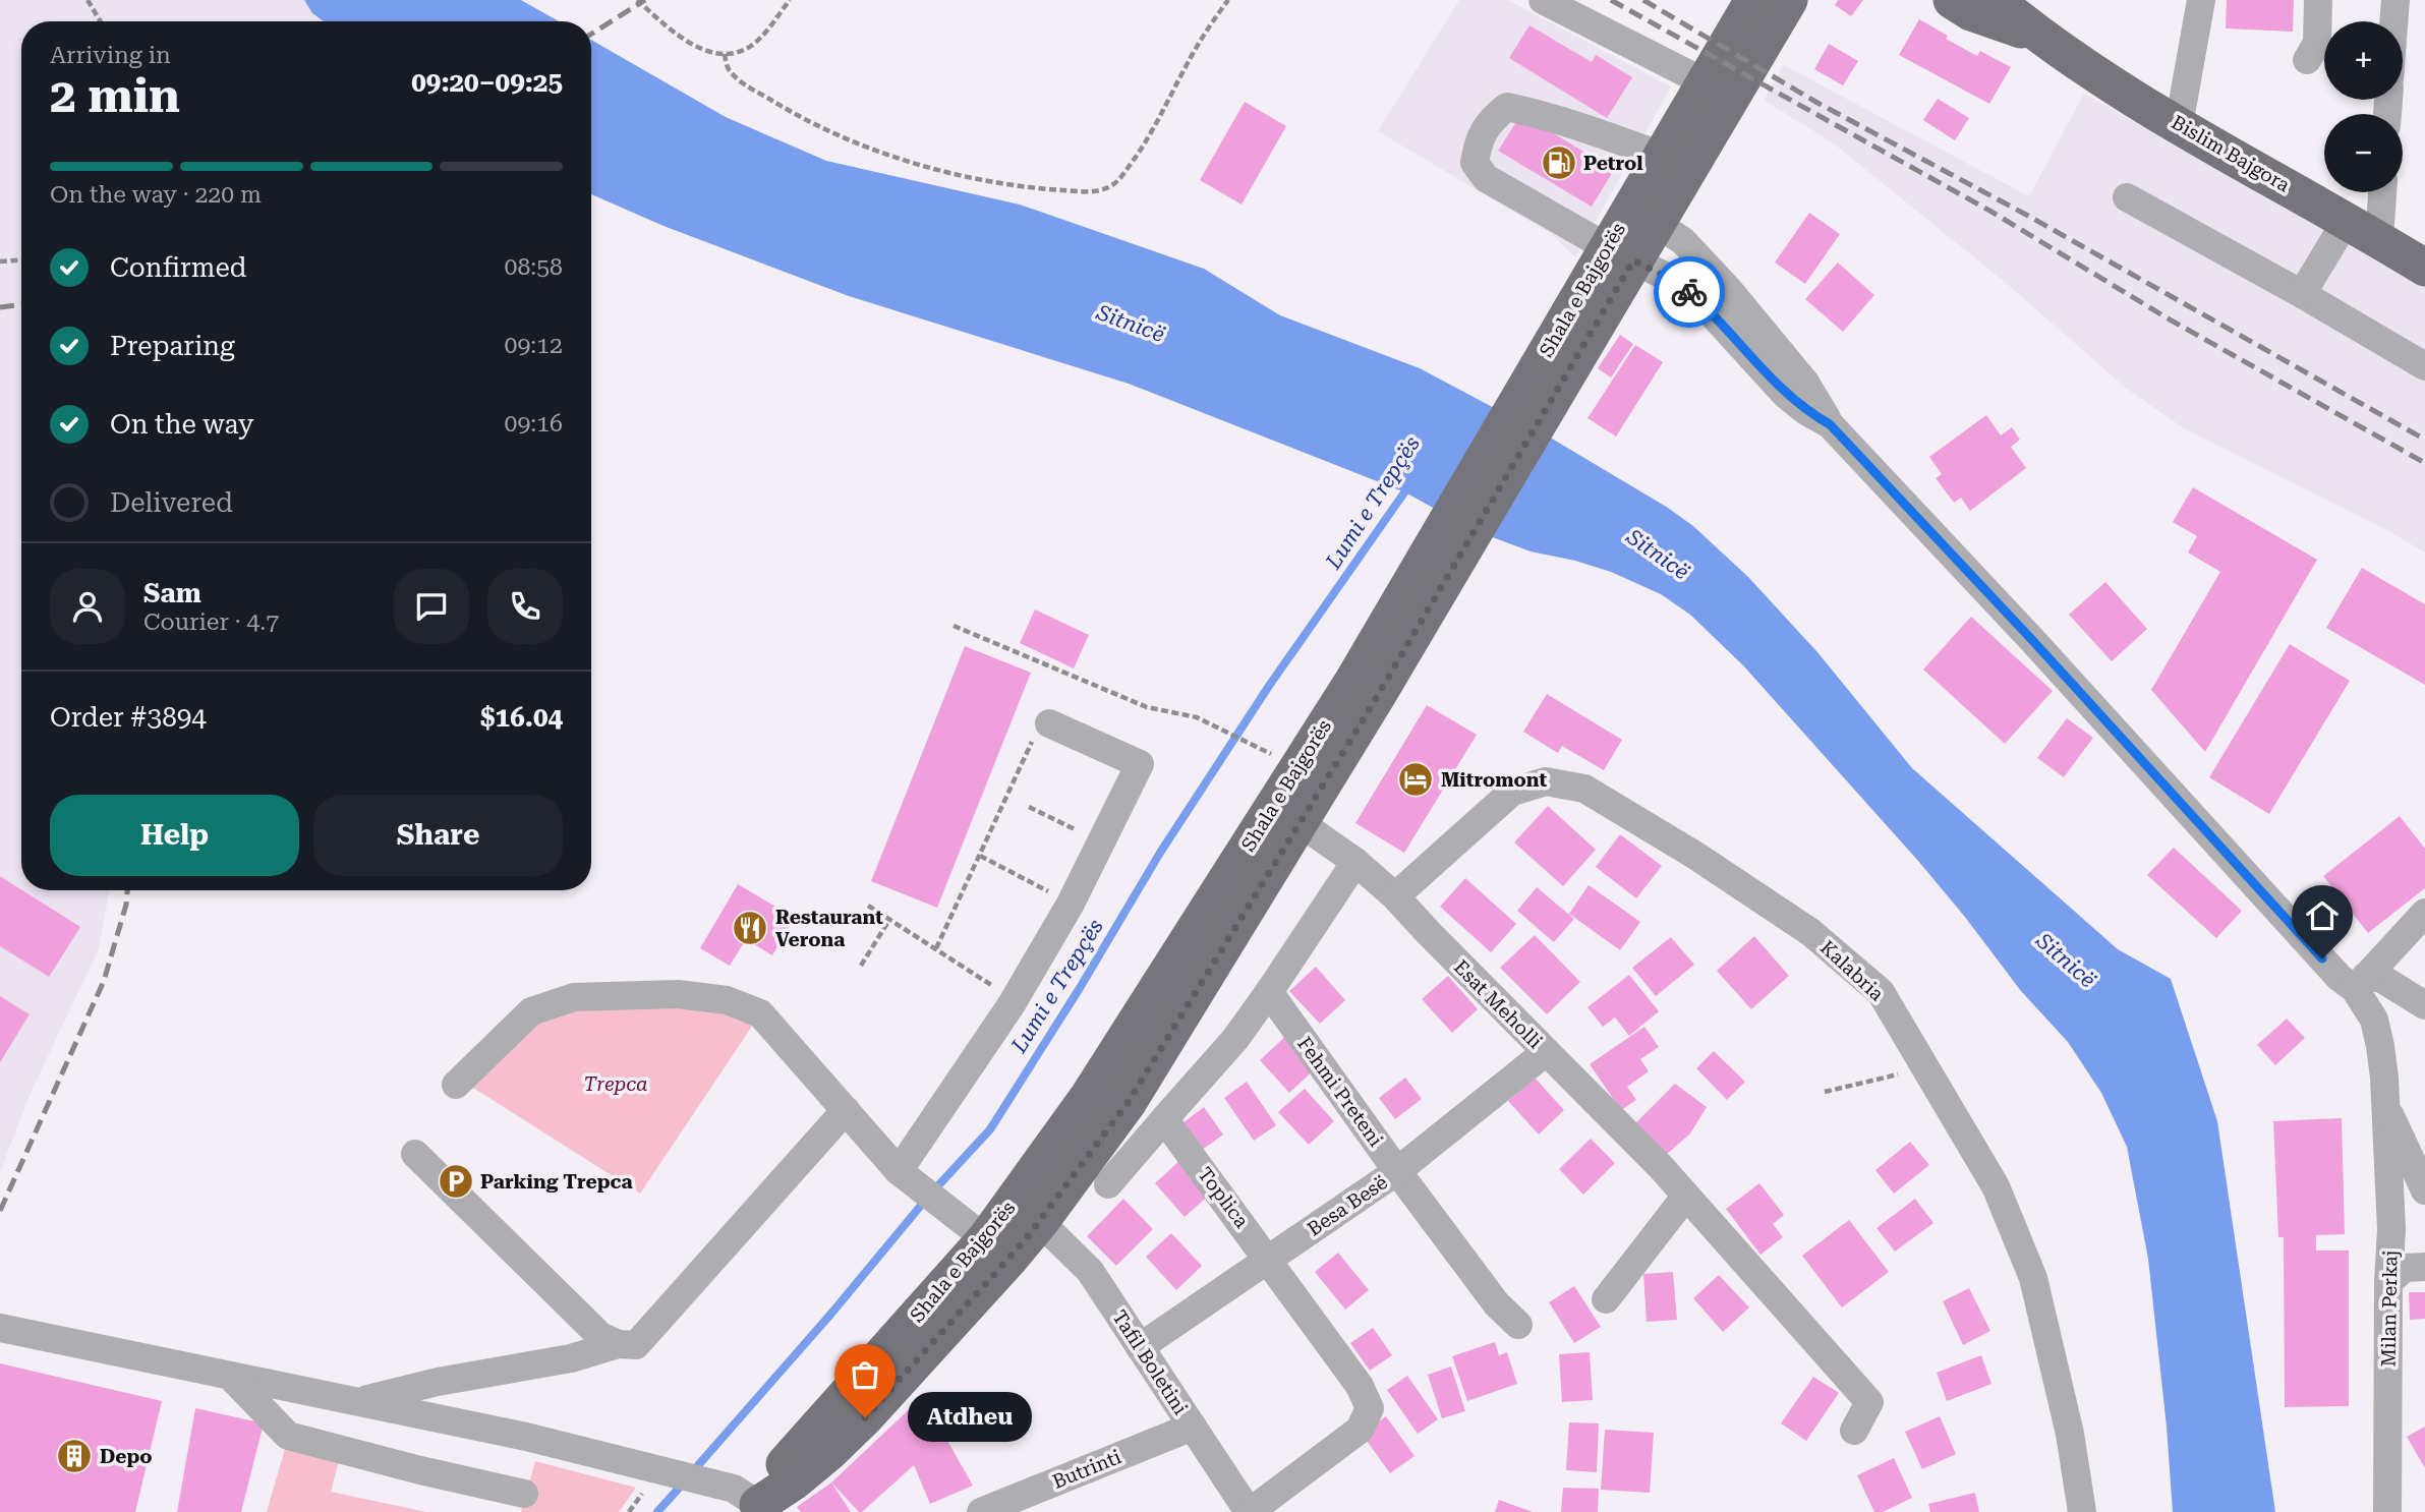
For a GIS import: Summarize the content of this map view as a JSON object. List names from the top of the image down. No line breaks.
{"streets":{"main road":["Bislim Bajgora","Shala e Bajgorës"],"street":["Kalabria","Esat Meholli","Fehmi Preteni","Toplica","Besa Besë","Milan Perkaj","Tafil Boletini","Butrinti"]},"crossings":[["Shala e Bajgorës","Esat Meholli"],["Shala e Bajgorës","Tafil Boletini"],["Kalabria","Esat Meholli"],["Esat Meholli","Besa Besë"],["Fehmi Preteni","Besa Besë"],["Toplica","Besa Besë"],["Toplica","Tafil Boletini"],["Besa Besë","Tafil Boletini"],["Tafil Boletini","Butrinti"]],"water":["Sitnicë","Lumi e Trepçës"],"parks":["Trepca"],"places":{"fuel station":["Petrol"],"hotel":["Mitromont"],"restaurant":["Restaurant Verona"],"parking":["Parking Trepca"],"other":["Atdheu"],"building":["Depo"]},"page":{"map_buttons":["+","−"],"heading":["2 min","Arriving in","09:20–09:25"],"panel":["Sam","Courier · 4.7","Order #3894","$16.04"],"bar":"On the way · 220 m","list":[["Confirmed","08:58"],["Preparing","09:12"],["On the way","09:16"],"Delivered"],"buttons":["Help","Share"],"bubble":"Atdheu"}}
